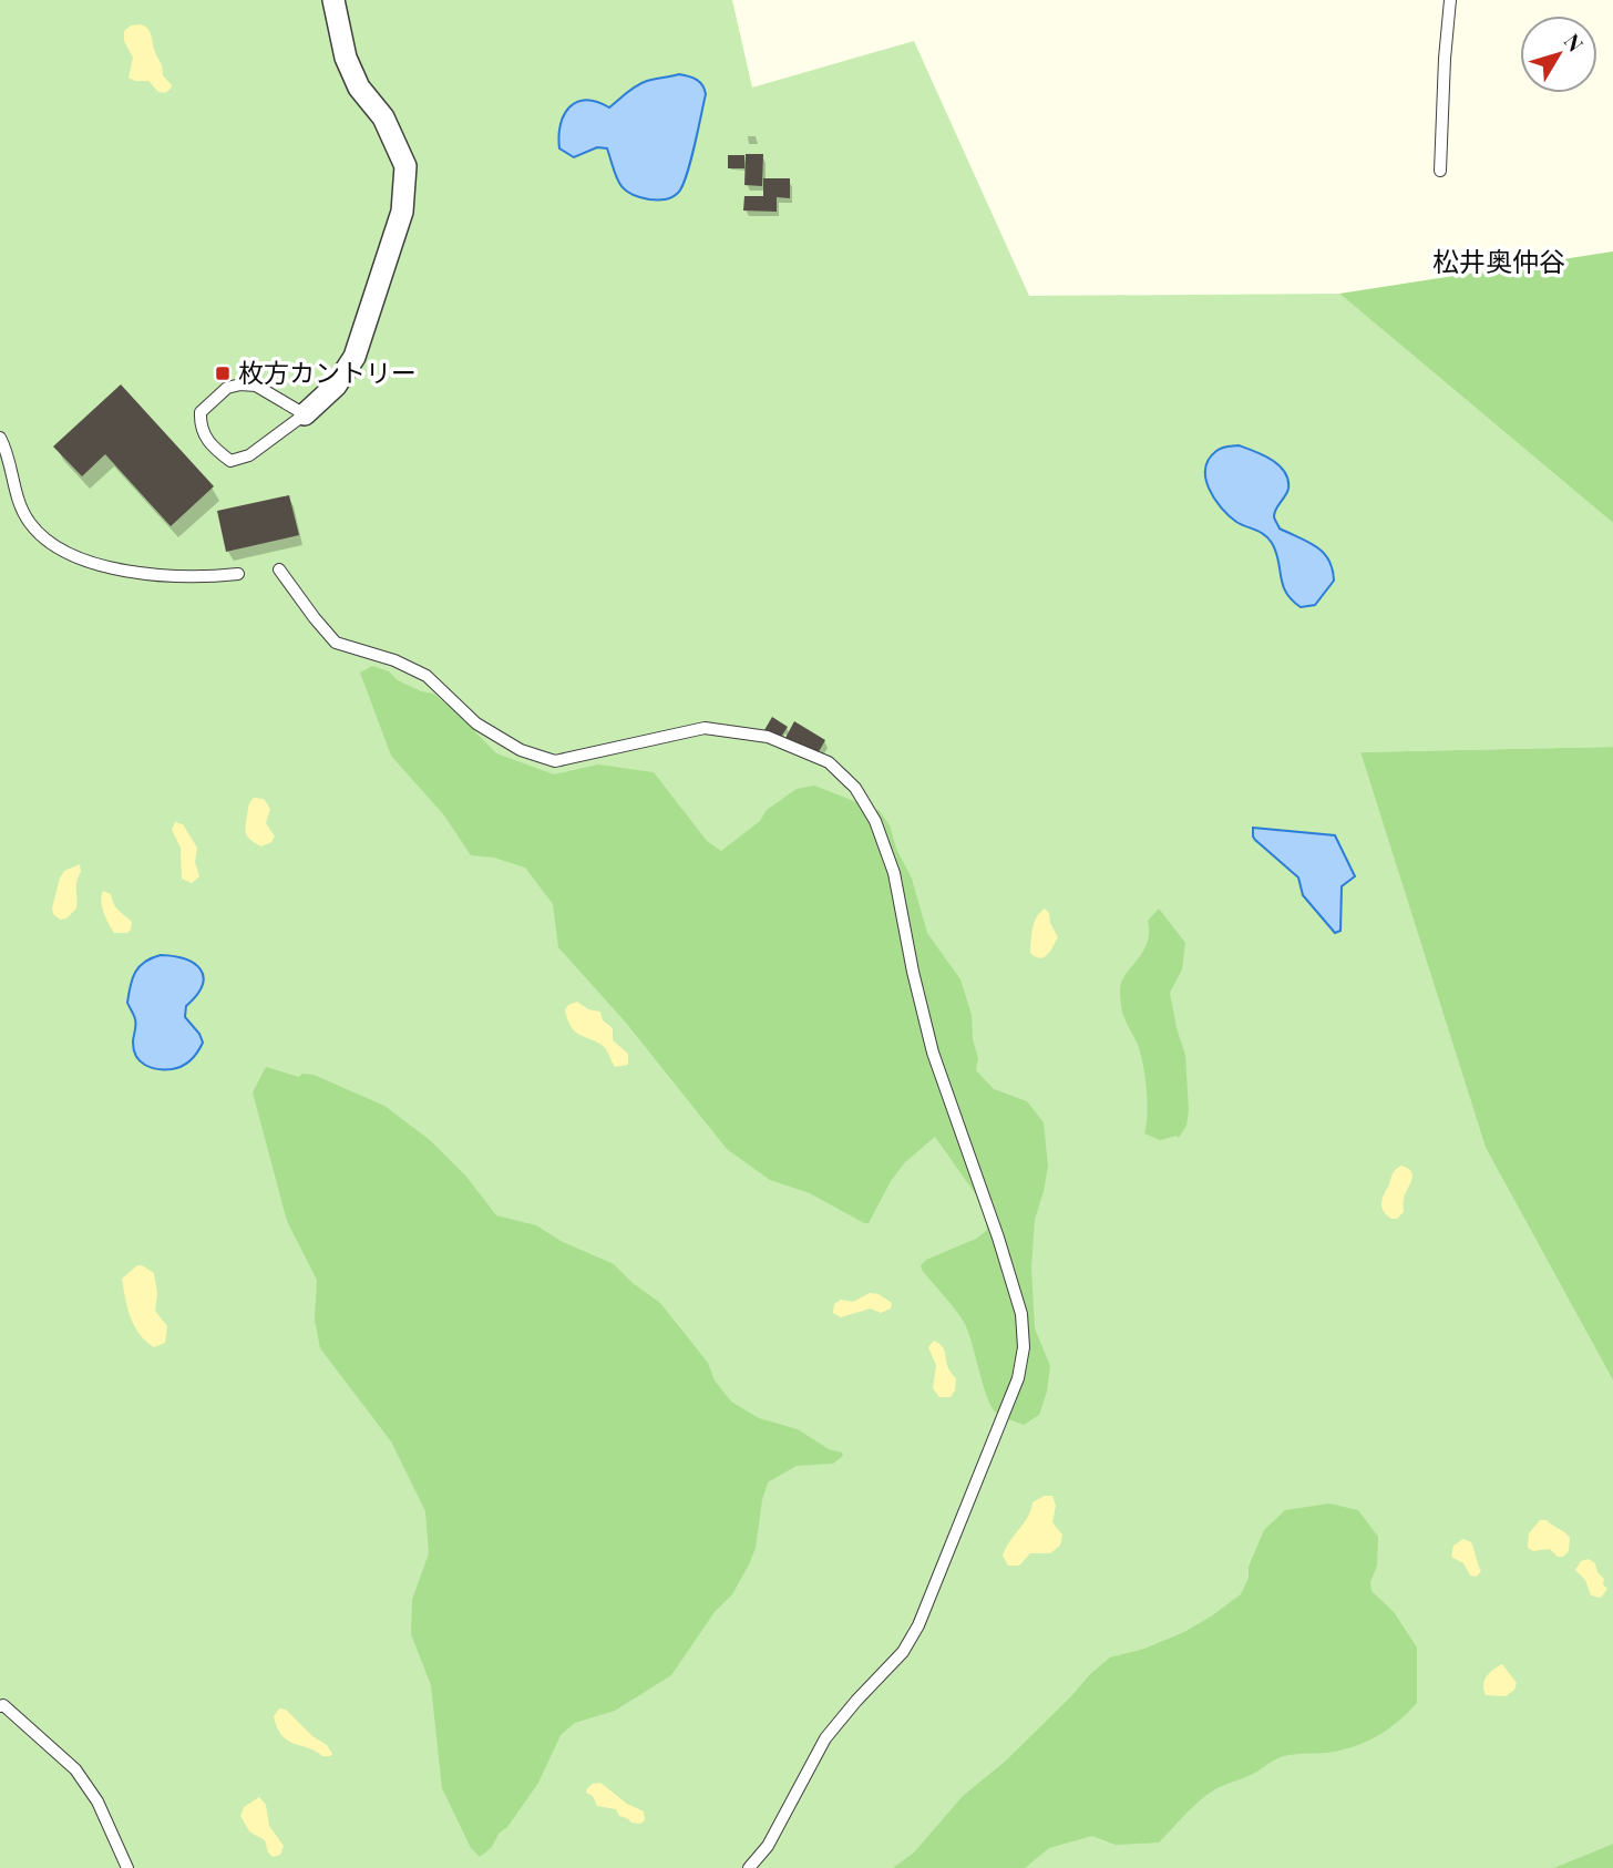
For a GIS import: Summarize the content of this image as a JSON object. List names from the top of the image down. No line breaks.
{"districts":["松井奥仲谷"],"places":{"transit":["枚方カントリー"]},"north":"top right"}
